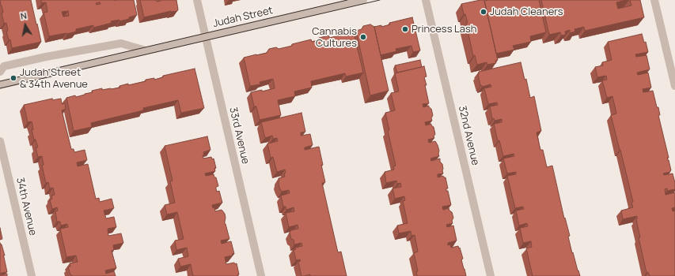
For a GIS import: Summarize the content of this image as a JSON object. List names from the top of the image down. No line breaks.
{"streets":{"street":["Judah Street","33rd Avenue","32nd Avenue","34th Avenue"]},"crossings":[["Judah Street","33rd Avenue"]],"places":["Judah Cleaners","Princess Lash","Cannabis Cultures","Judah Street & 34th Avenue"],"north":"top"}
